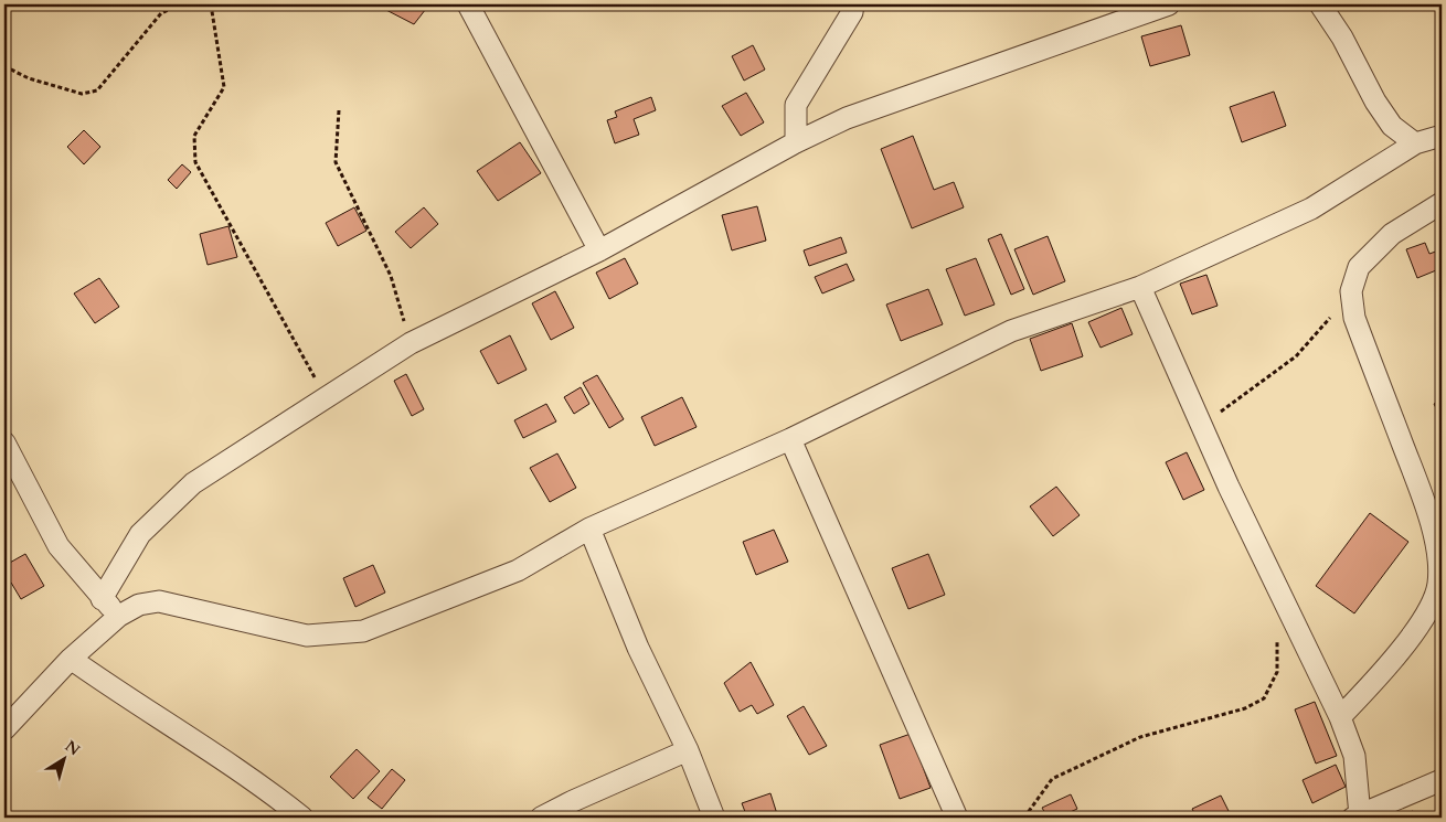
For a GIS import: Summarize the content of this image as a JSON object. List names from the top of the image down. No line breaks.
{"north":"top right"}
